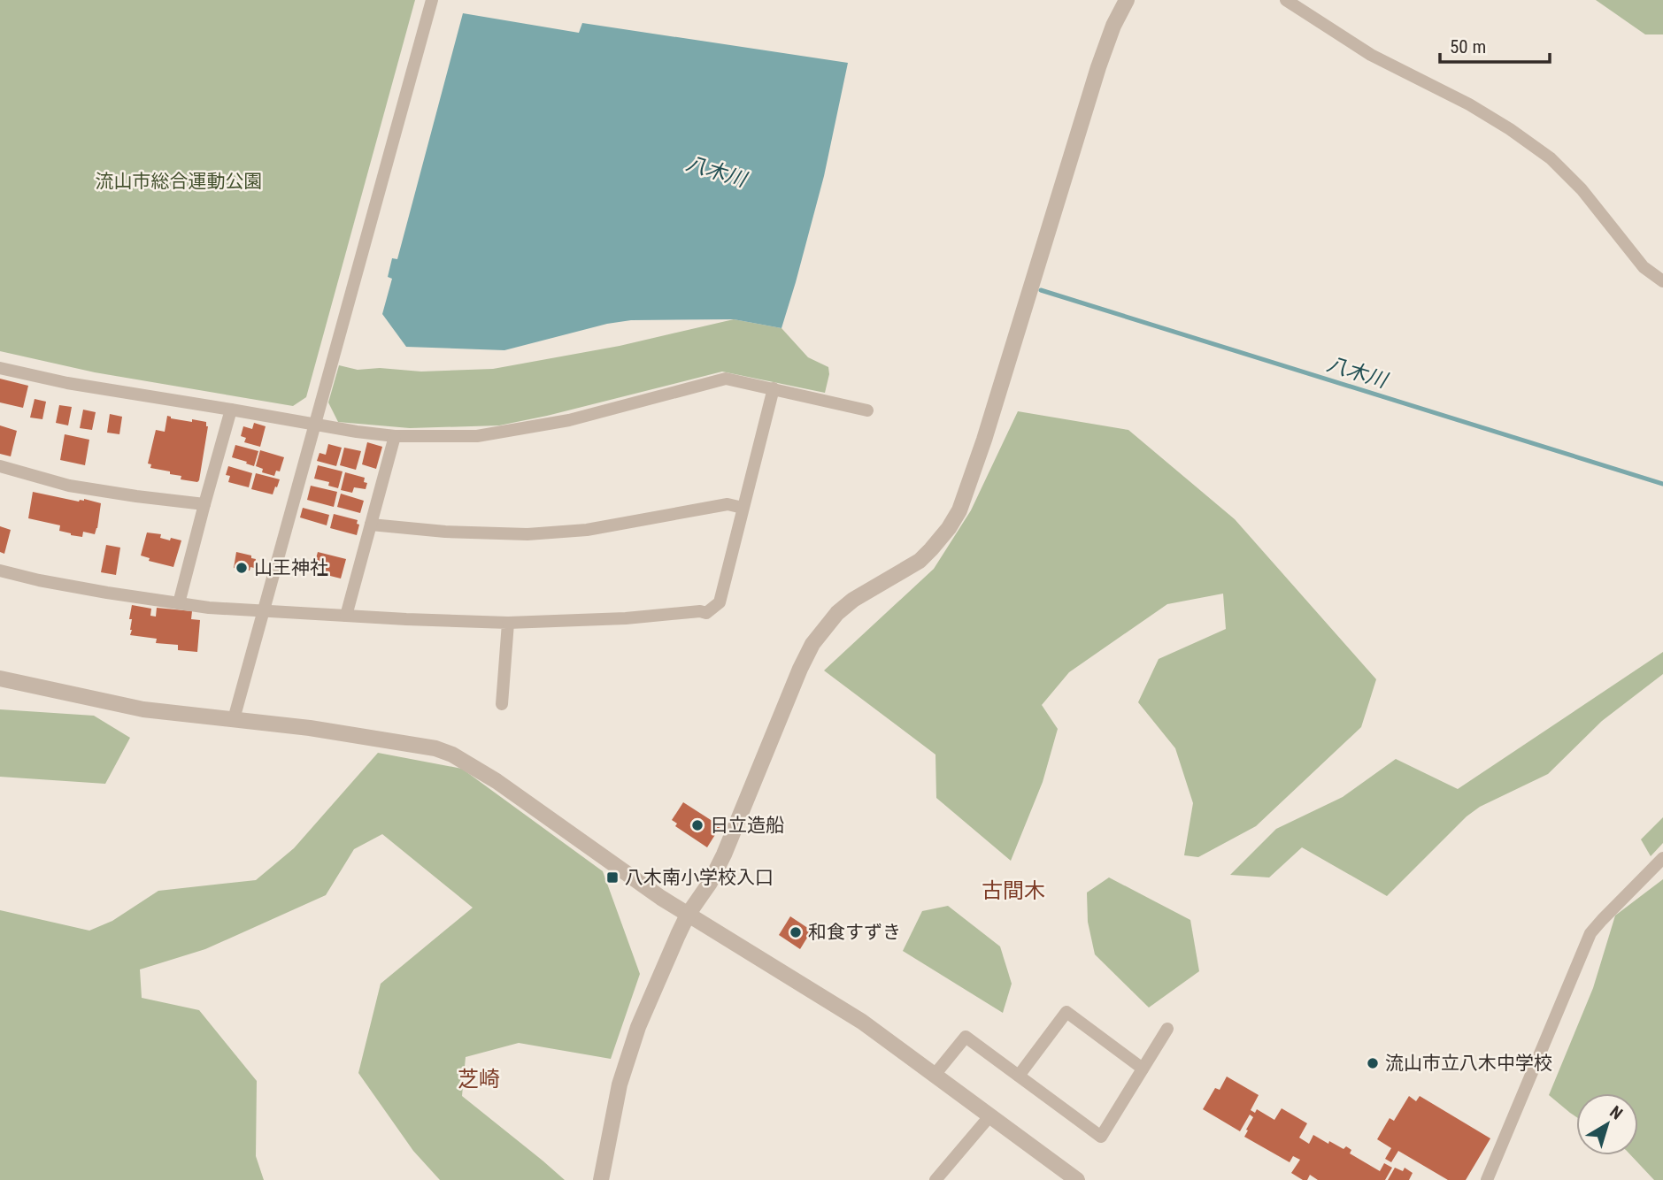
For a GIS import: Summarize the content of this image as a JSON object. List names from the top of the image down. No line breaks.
{"districts":["古間木","芝崎"],"water":["八木川"],"parks":["流山市総合運動公園"],"places":{"other":["山王神社","日立造船","和食すずき","流山市立八木中学校"],"transit":["八木南小学校入口"]},"scale_bar":"50 m","north":"top right"}
